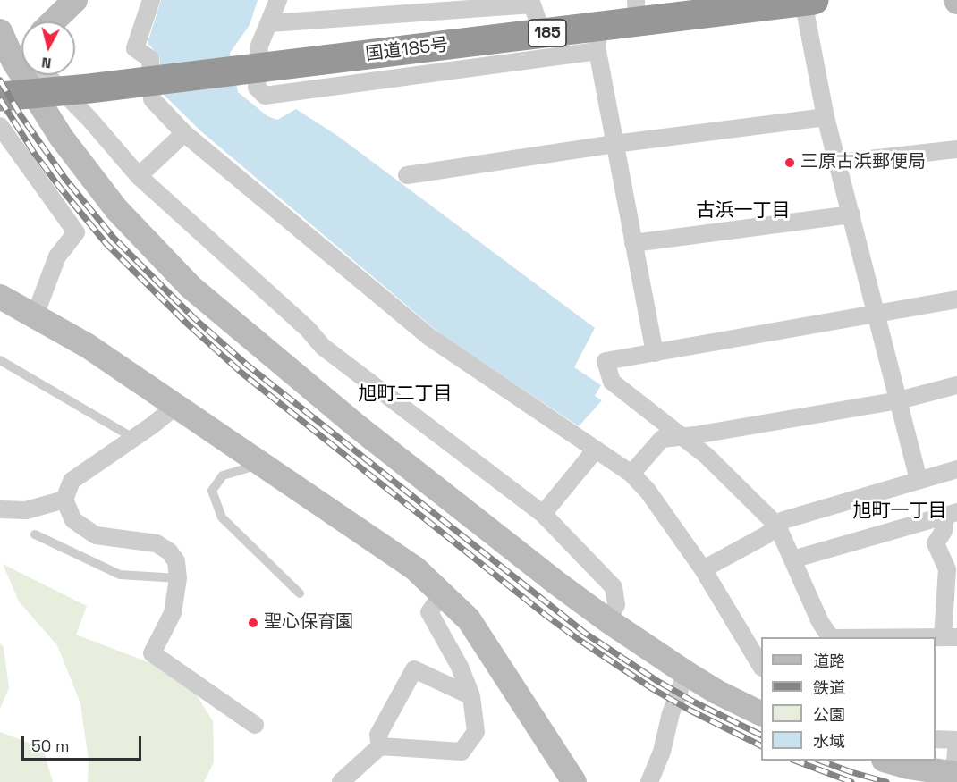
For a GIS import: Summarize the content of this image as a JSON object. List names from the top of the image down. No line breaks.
{"streets":{"highway":["185","国道185号"]},"districts":["古浜一丁目","旭町二丁目","旭町一丁目"],"places":["三原古浜郵便局","聖心保育園"],"legend":["道路","鉄道","公園","水域"],"scale_bar":"50 m","north":"bottom"}
